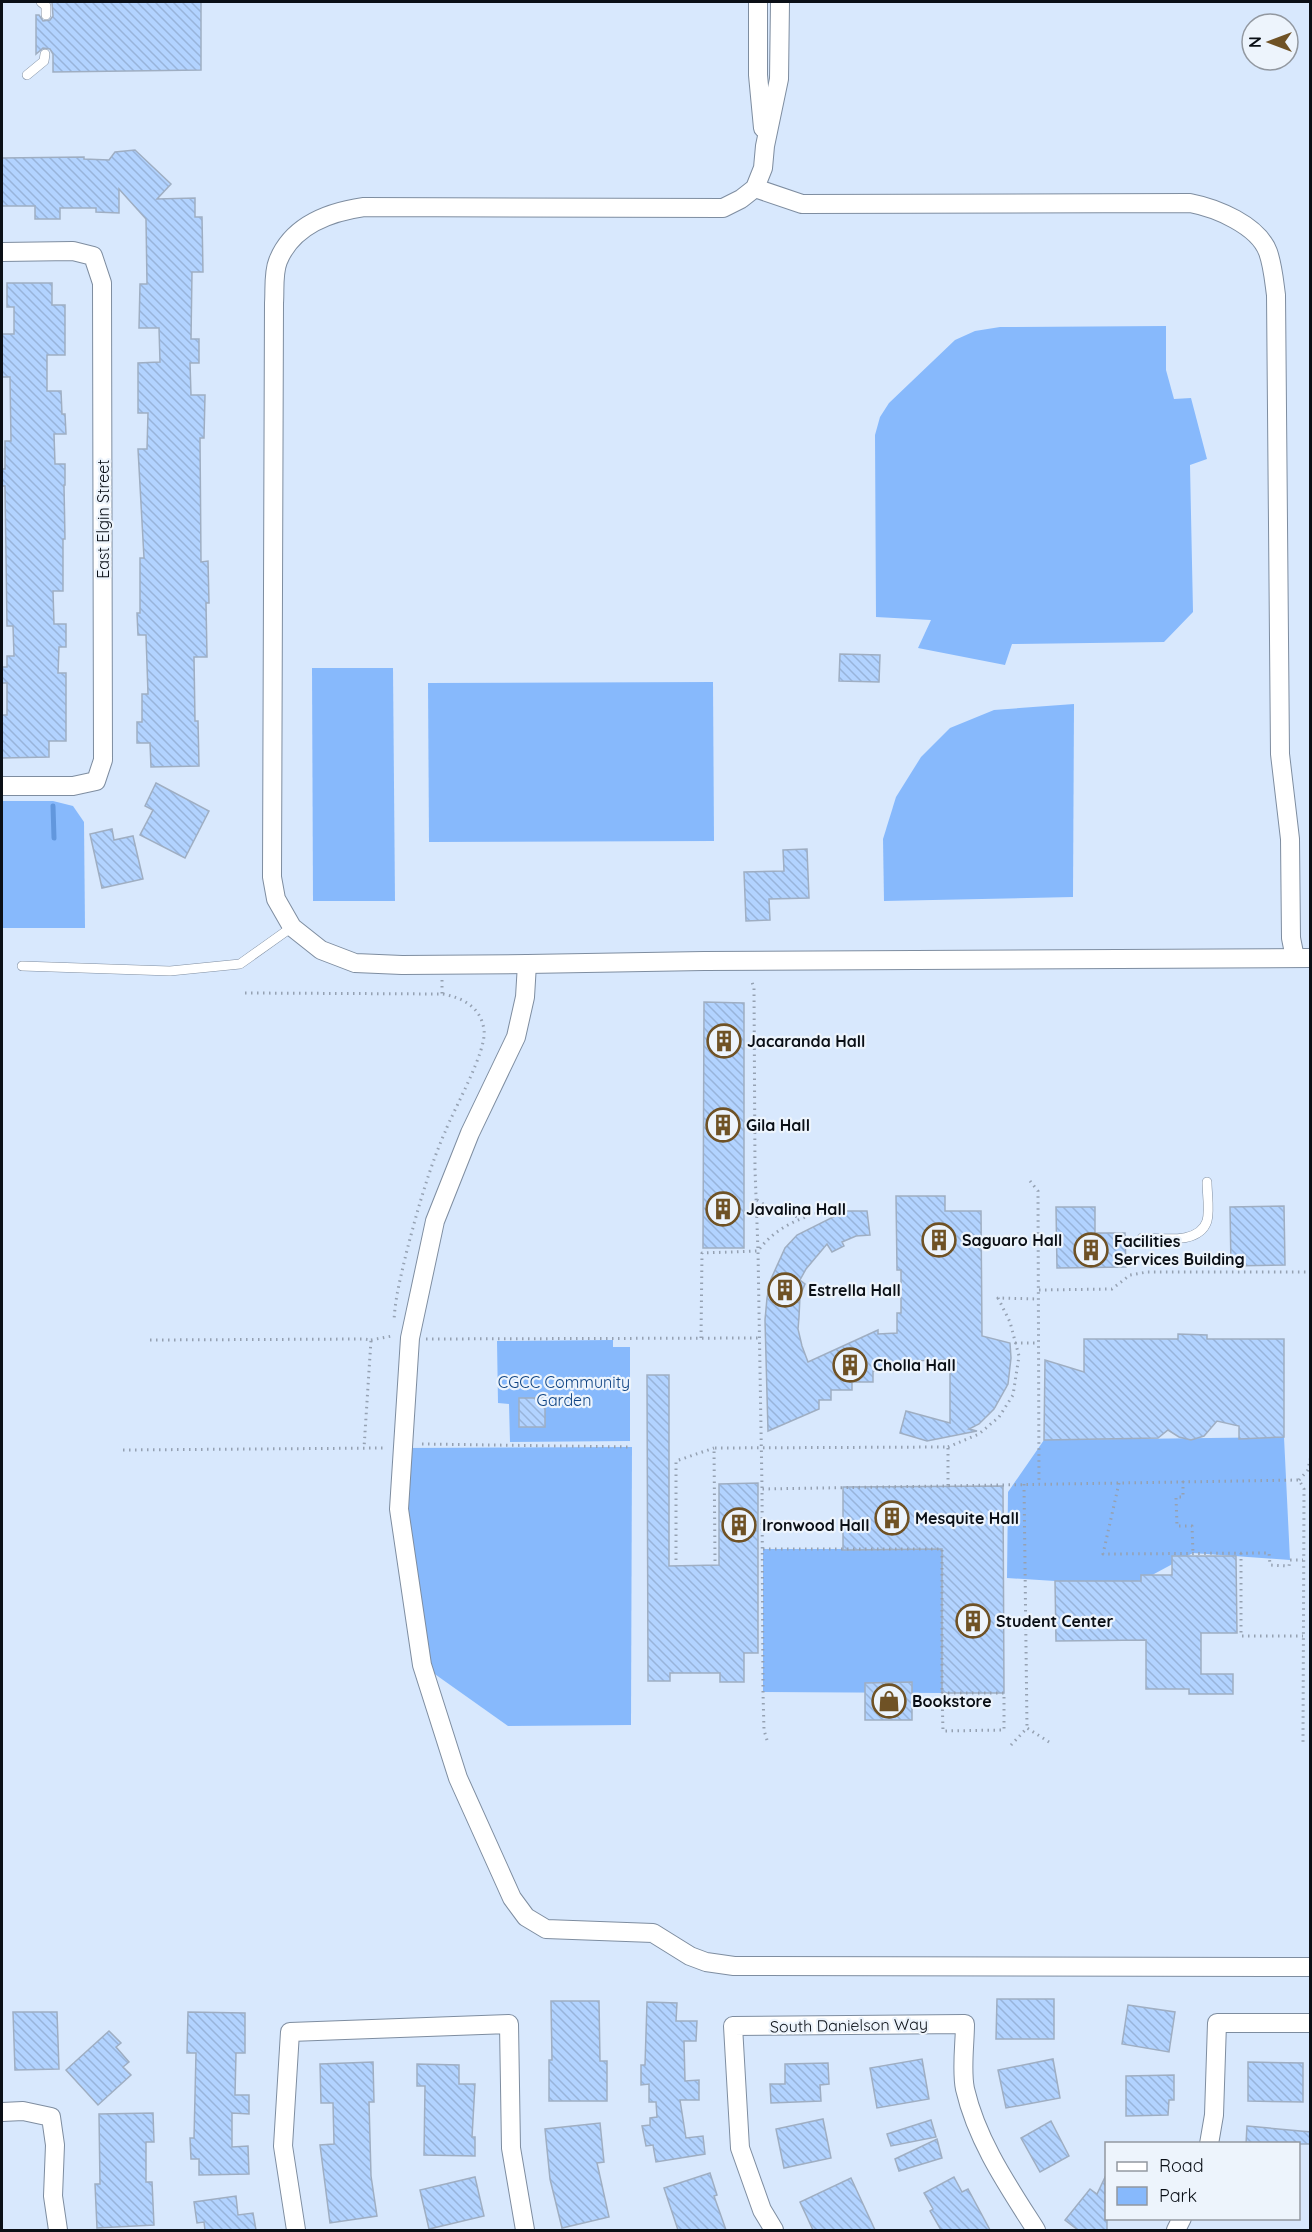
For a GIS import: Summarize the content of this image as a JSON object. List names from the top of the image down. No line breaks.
{"streets":{"street":["East Elgin Street","South Danielson Way"]},"parks":["CGCC Community Garden"],"places":{"building":["Jacaranda Hall","Gila Hall","Javalina Hall","Saguaro Hall","Facilities Services Building","Estrella Hall","Cholla Hall","Mesquite Hall","Ironwood Hall","Student Center"],"shop":["Bookstore"]},"legend":["Road","Park"],"north":"left"}
